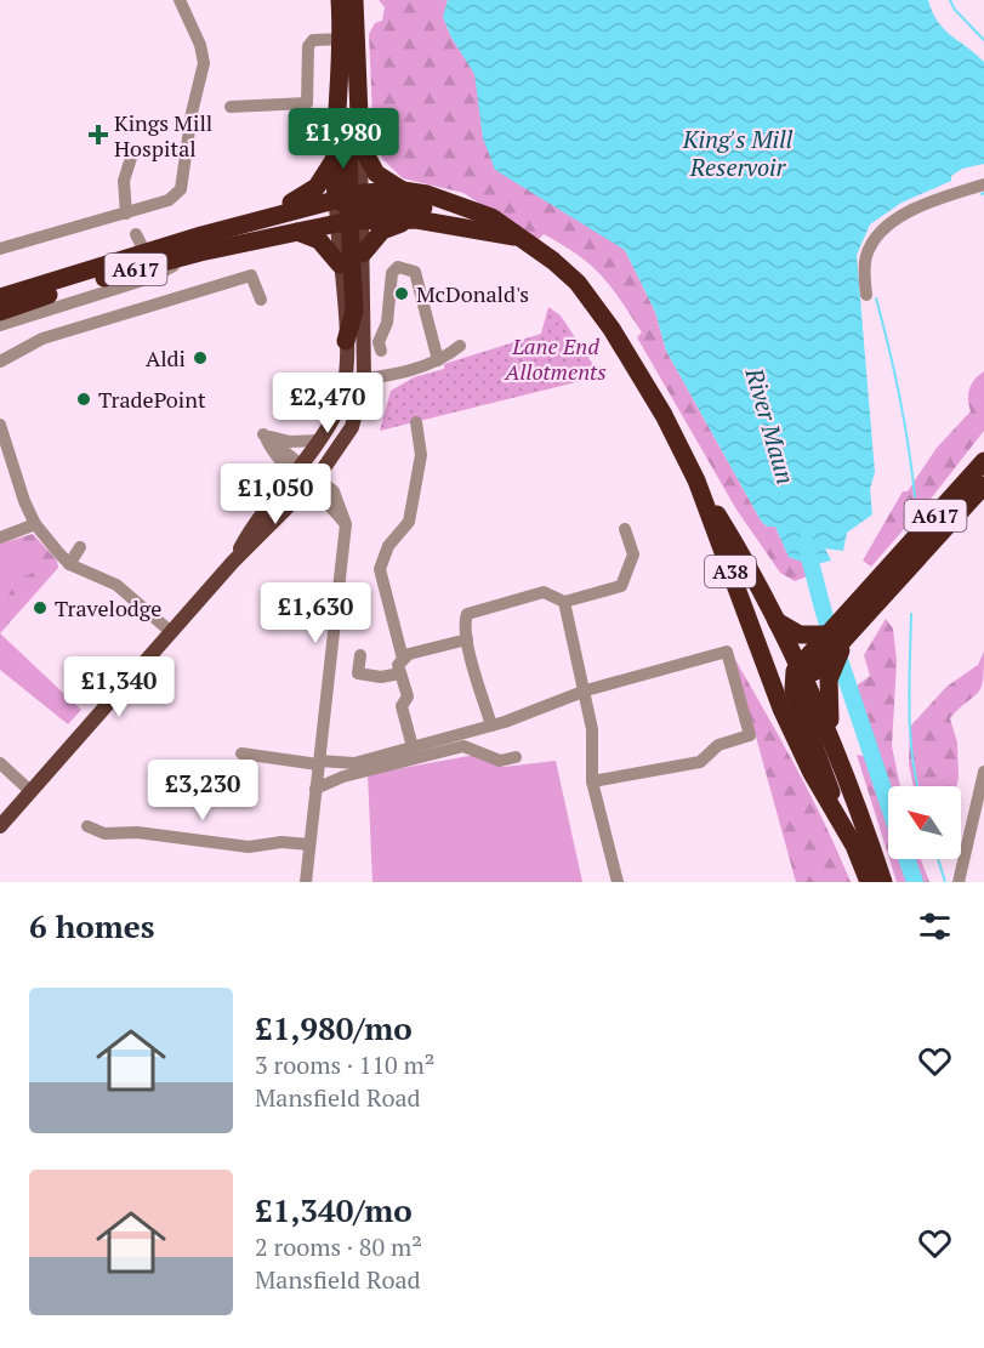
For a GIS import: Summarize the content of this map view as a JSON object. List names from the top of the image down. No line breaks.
{"streets":{"highway":["A617","A38"]},"crossings":[["A617","A38"]],"water":["King's Mill Reservoir","River Maun"],"parks":["Lane End Allotments"],"places":{"health":["Kings Mill Hospital"],"other":["McDonald's","Aldi","TradePoint","Travelodge"]},"north":"top left","page":{"price":["£1,980","£2,470","£1,050","£1,630","£1,340","£3,230"],"heading":"6 homes","list":[{"name":"£1,980/mo","note":"3 rooms · 110 m² · Mansfield Road"},{"name":"£1,340/mo","note":"2 rooms · 80 m² · Mansfield Road"}]}}
